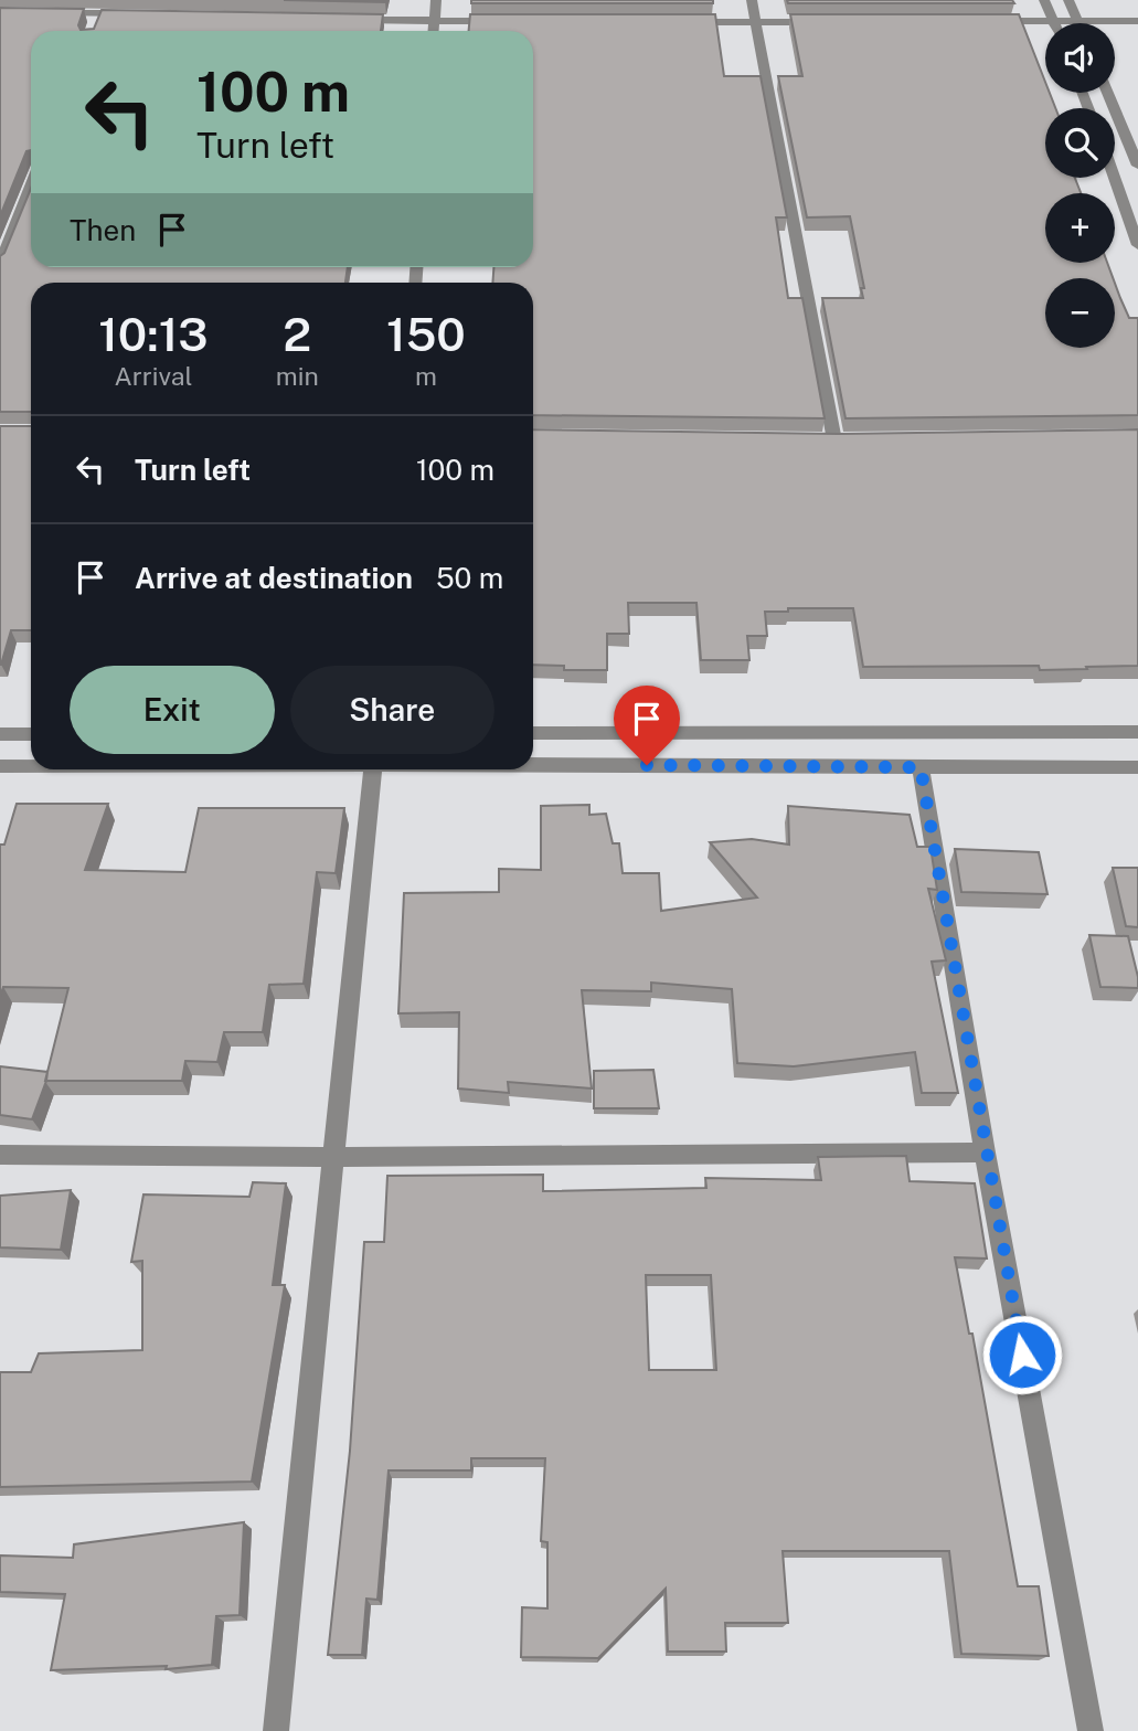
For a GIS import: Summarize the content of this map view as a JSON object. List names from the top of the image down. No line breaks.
{"page":{"map_buttons":["+","−"],"turn":["100 m","Turn left"],"then":"Then","eta":["10:13","Arrival","2","min","150","m"],"list":[{"name":"Turn left","value":"100 m"},{"name":"Arrive at destination","value":"50 m"}],"buttons":["Exit","Share"]}}
